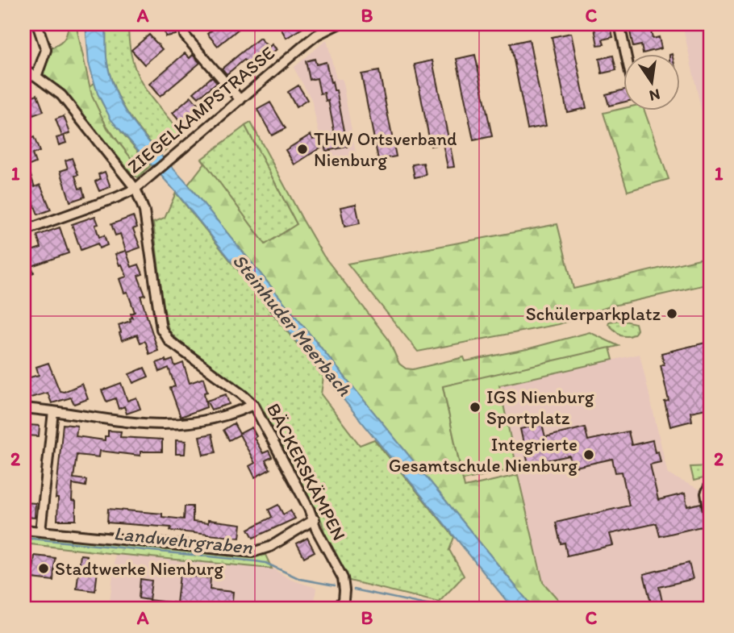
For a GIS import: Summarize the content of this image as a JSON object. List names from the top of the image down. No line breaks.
{"streets":{"street":["ZIEGELKAMPSTRASSE","BÄCKERSKÄMPEN"]},"crossings":[["ZIEGELKAMPSTRASSE","BÄCKERSKÄMPEN"]],"water":["Steinhuder Meerbach","Landwehrgraben"],"places":["THW Ortsverband Nienburg","Schülerparkplatz","IGS Nienburg Sportplatz","Integrierte Gesamtschule Nienburg","Stadtwerke Nienburg"],"north":"bottom","grid":{"columns":["A","B","C"],"rows":["1","2"]}}
